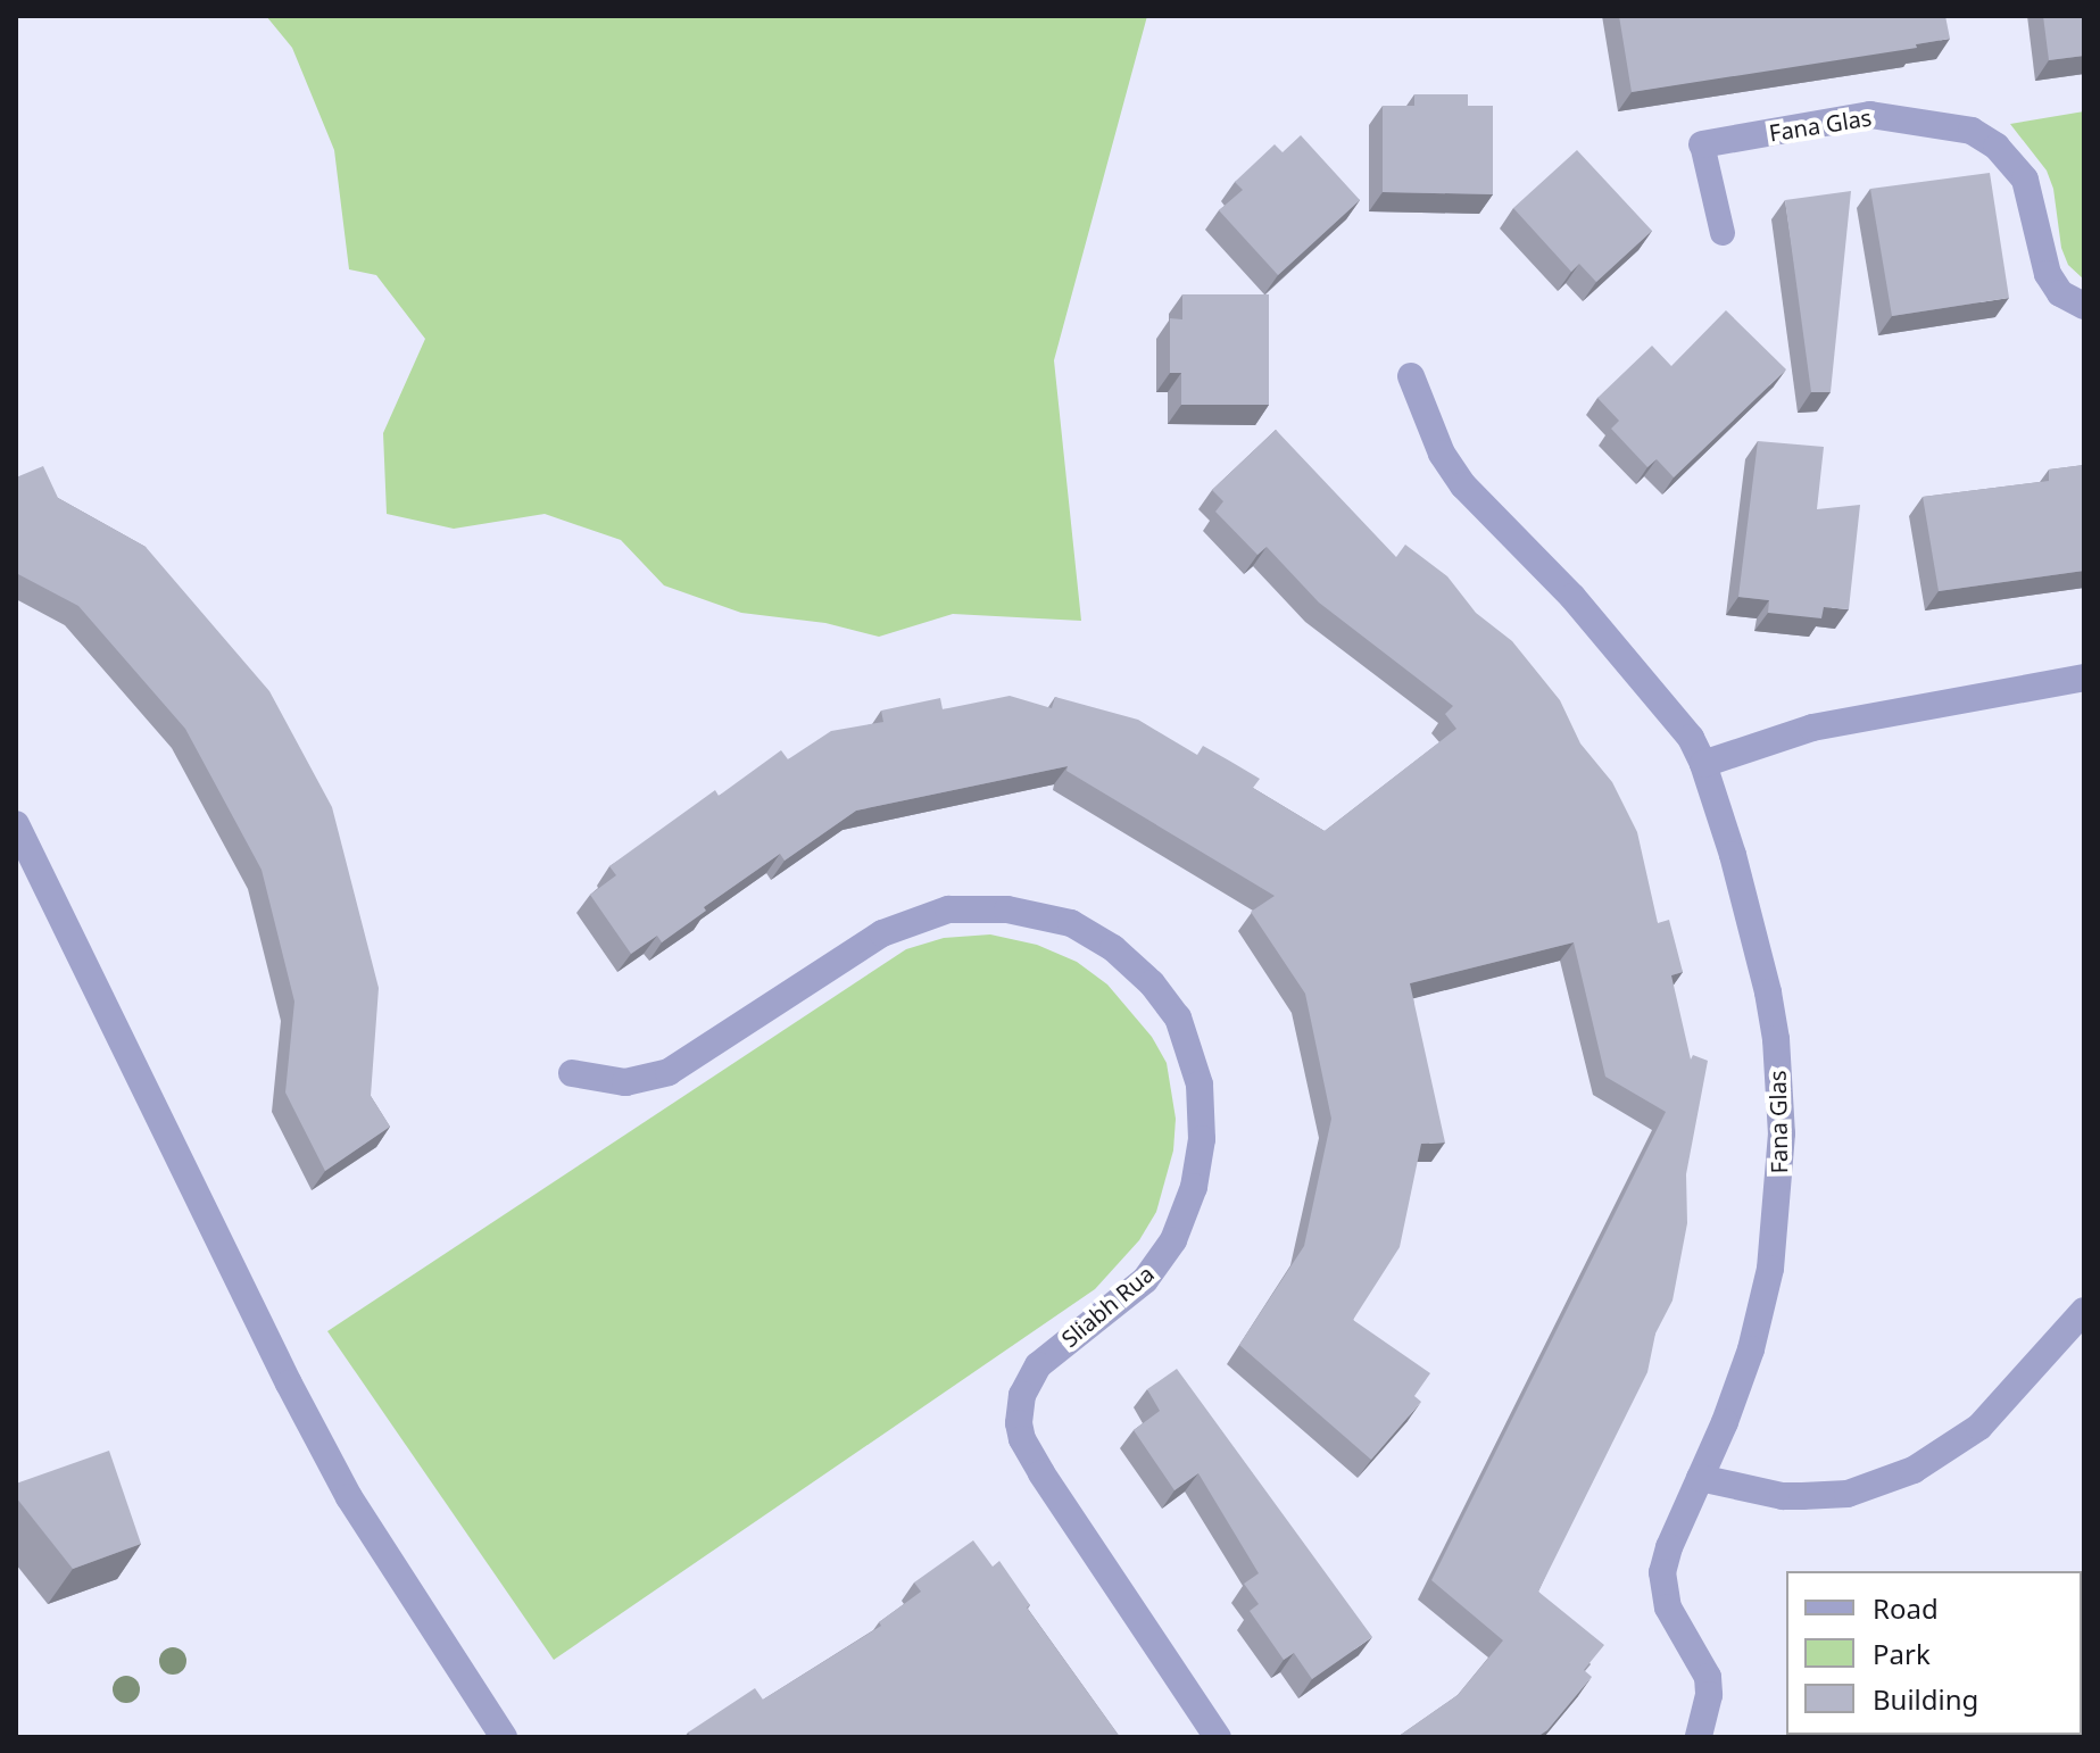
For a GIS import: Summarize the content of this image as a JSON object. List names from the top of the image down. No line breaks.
{"streets":{"street":["Fana Glas","Sliabh Rua"]},"legend":["Road","Park","Building"]}
